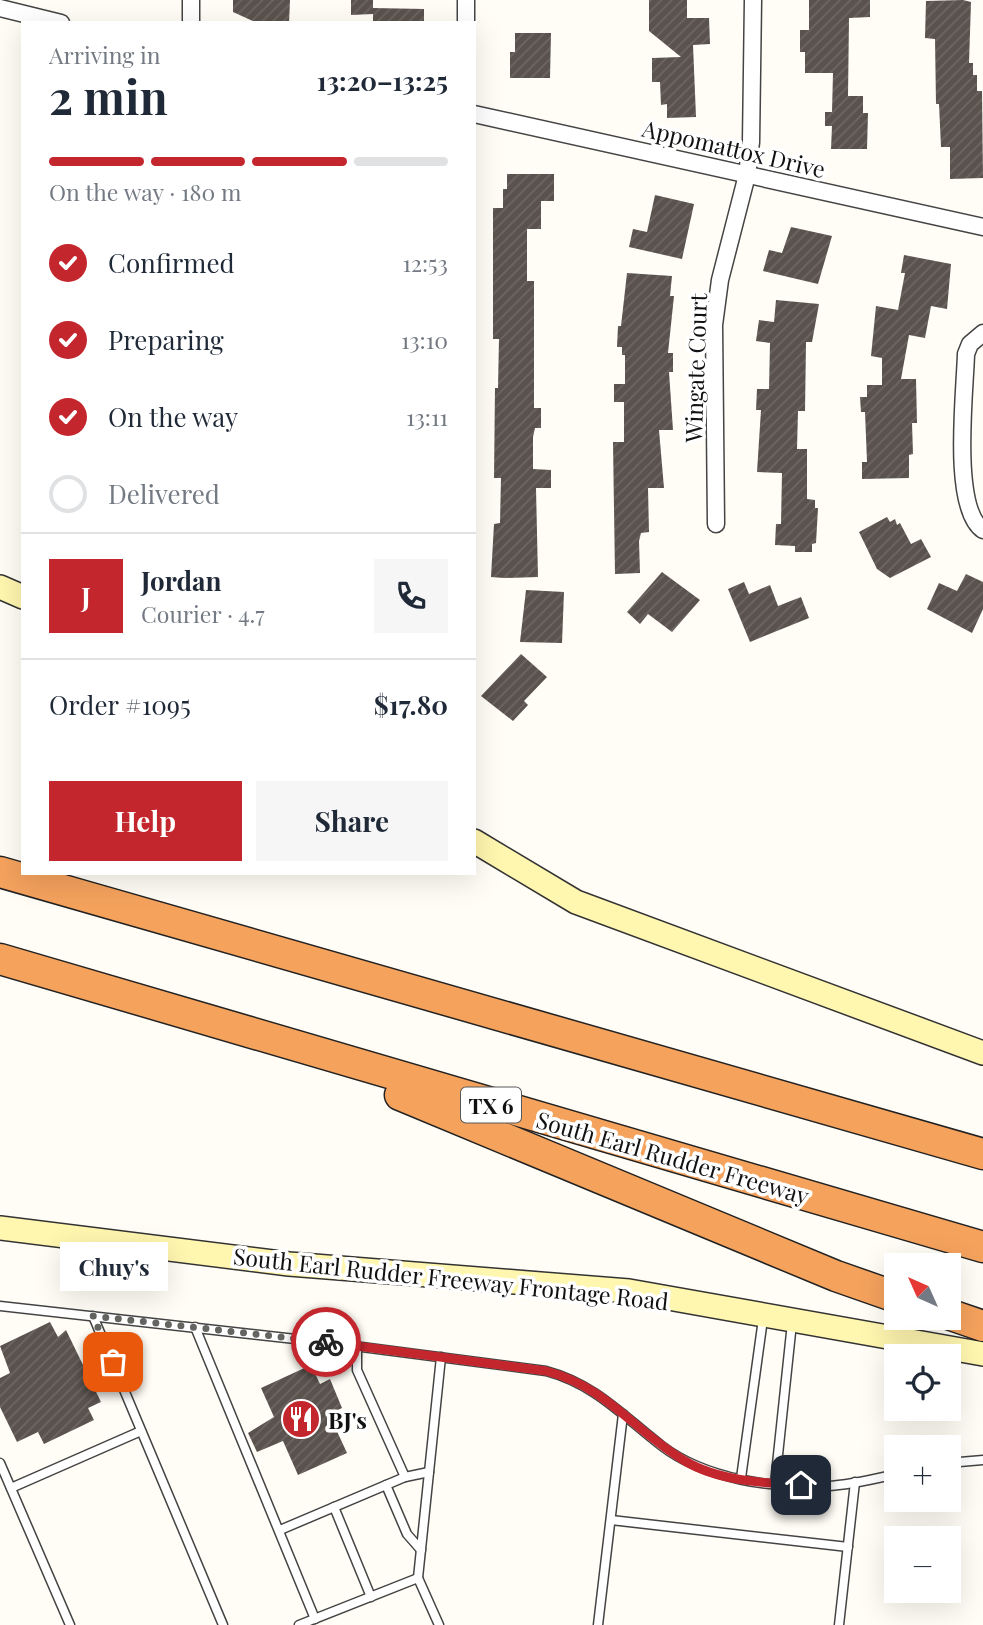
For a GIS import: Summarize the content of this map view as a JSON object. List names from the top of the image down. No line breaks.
{"streets":{"highway":["TX 6","South Earl Rudder Freeway"],"main road":["South Earl Rudder Freeway Frontage Road"],"street":["Appomattox Drive","Wingate Court"]},"crossings":[["Appomattox Drive","Wingate Court"]],"places":{"other":["Chuy's"],"restaurant":["BJ's"]},"north":"top left","page":{"heading":["2 min","Arriving in","13:20–13:25"],"panel":["Jordan","Courier · 4.7","Order #1095","$17.80"],"bar":"On the way · 180 m","list":[["Confirmed","12:53"],["Preparing","13:10"],["On the way","13:11"],"Delivered"],"round":"J","buttons":["Help","Share"],"bubble":"Chuy's","map_buttons":["+","−"]}}
